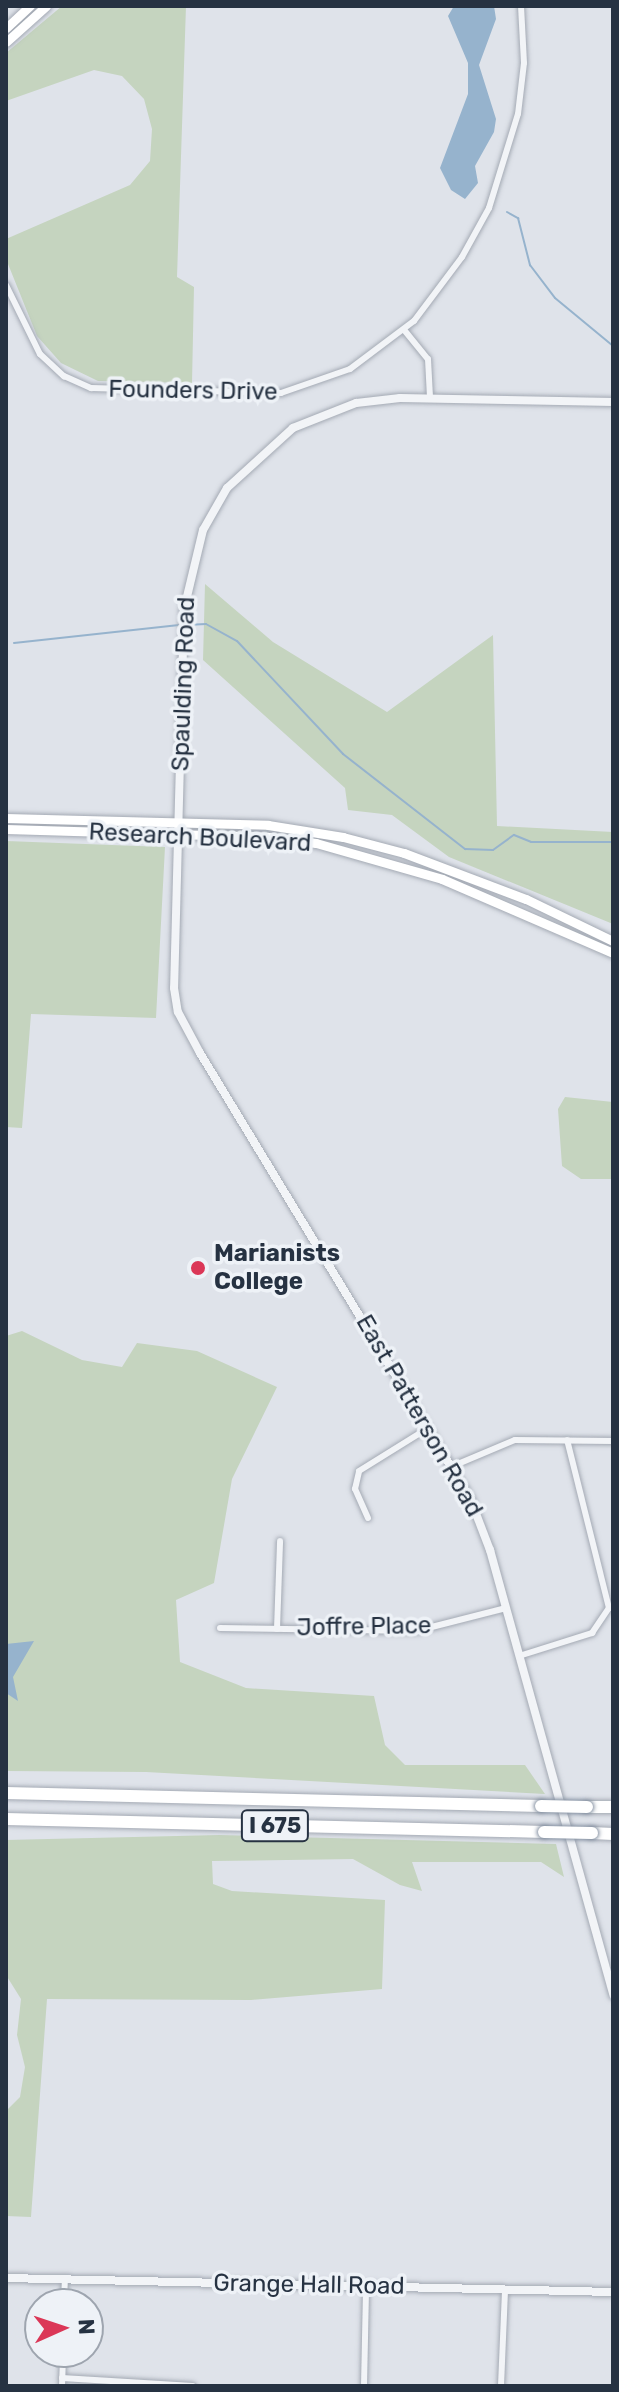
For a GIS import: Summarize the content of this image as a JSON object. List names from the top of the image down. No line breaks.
{"streets":{"highway":["I 675"],"main road":["Research Boulevard"],"street":["Founders Drive","Spaulding Road","East Patterson Road","Joffre Place","Grange Hall Road"]},"crossings":[["Spaulding Road","Research Boulevard"],["Spaulding Road","East Patterson Road"],["Research Boulevard","East Patterson Road"],["East Patterson Road","Joffre Place"]],"places":["Marianists College"],"north":"right"}
